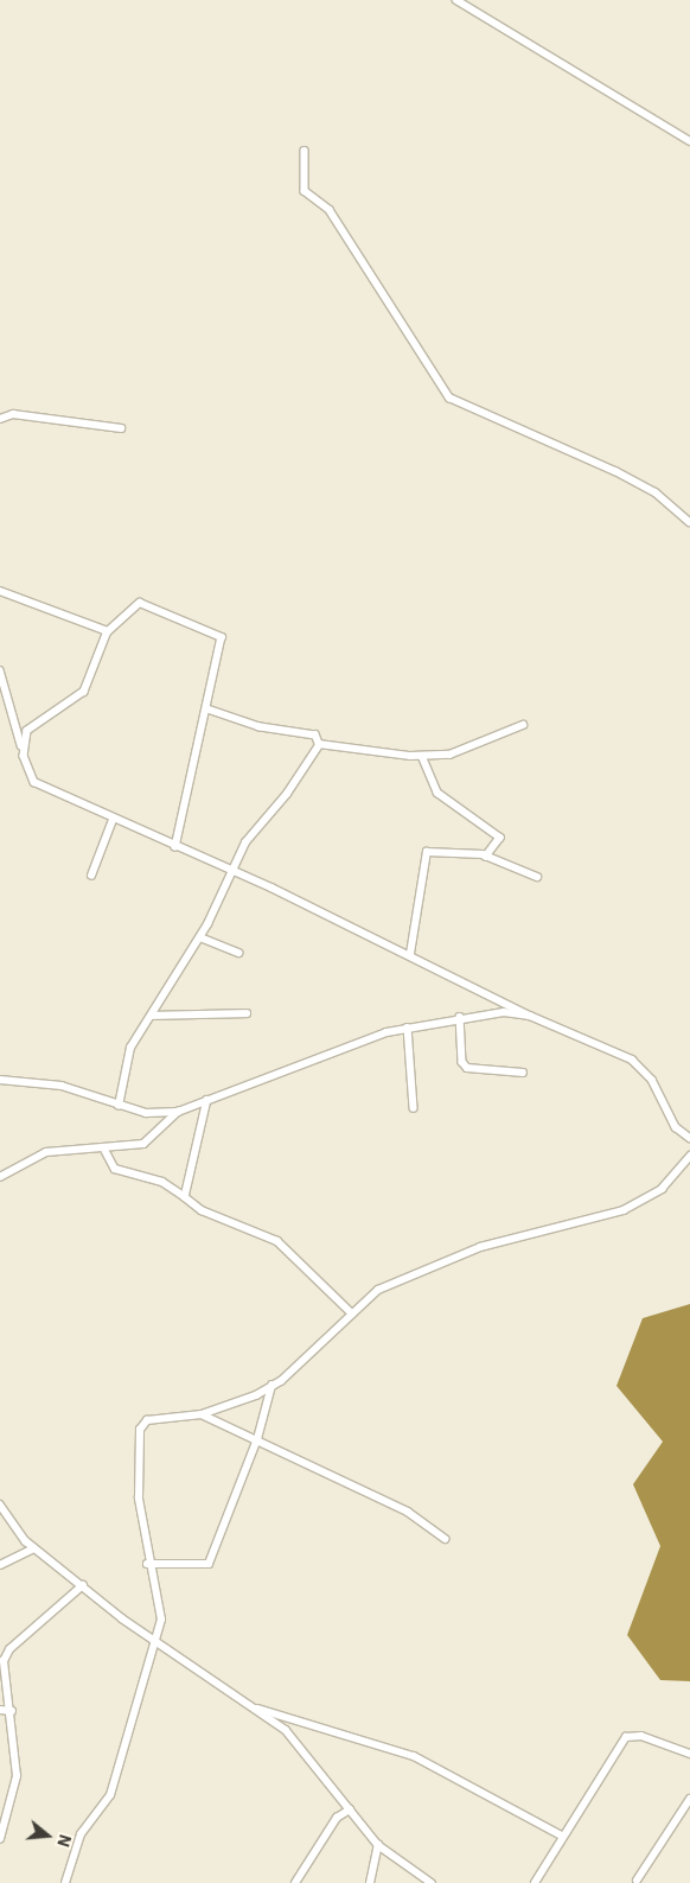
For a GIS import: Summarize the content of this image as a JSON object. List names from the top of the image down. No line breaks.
{"north":"right"}
